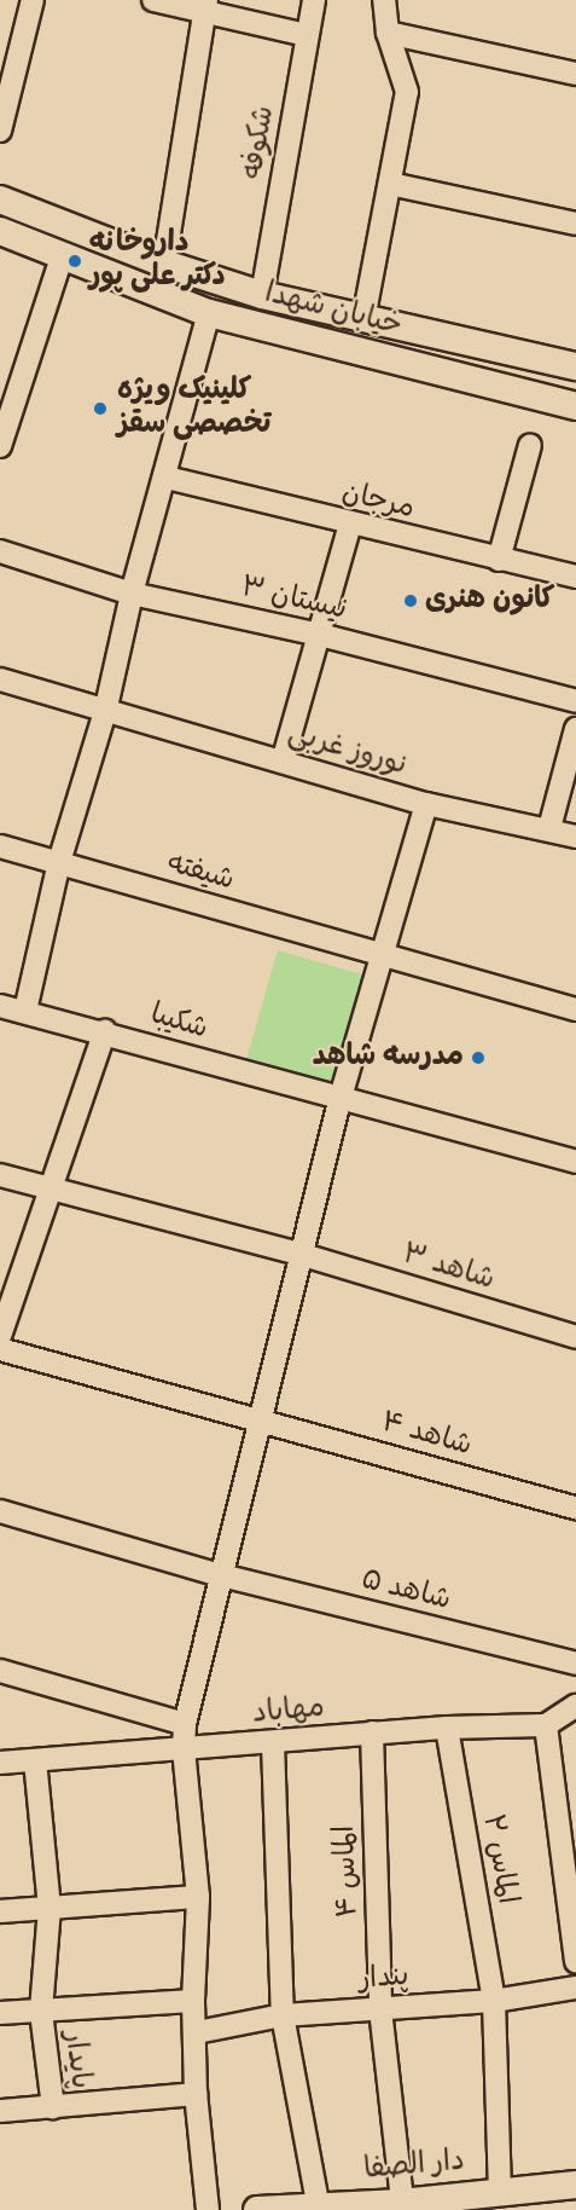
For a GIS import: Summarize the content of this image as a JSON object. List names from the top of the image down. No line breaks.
{"streets":{"main road":["خیابان شهدا","دار الصفا"],"street":["شکوفه","مرجان","نیستان ۳","نوروز غربی","شیفته","شکیبا","شاهد ۳","شاهد ۴","شاهد ۵","مهاباد","الماس ۲","الماس ۴","پندار","پایدار"]},"crossings":[["شکوفه","خیابان شهدا"],["مهاباد","الماس ۲"],["مهاباد","الماس ۴"],["مهاباد","پایدار"],["الماس ۲","پندار"],["الماس ۲","دار الصفا"],["الماس ۴","پندار"],["الماس ۴","دار الصفا"]],"places":["داروخانه دکتر علی پور","کلینیک ویژه تخصصی سقز","کانون هنری","مدرسه شاهد"]}
